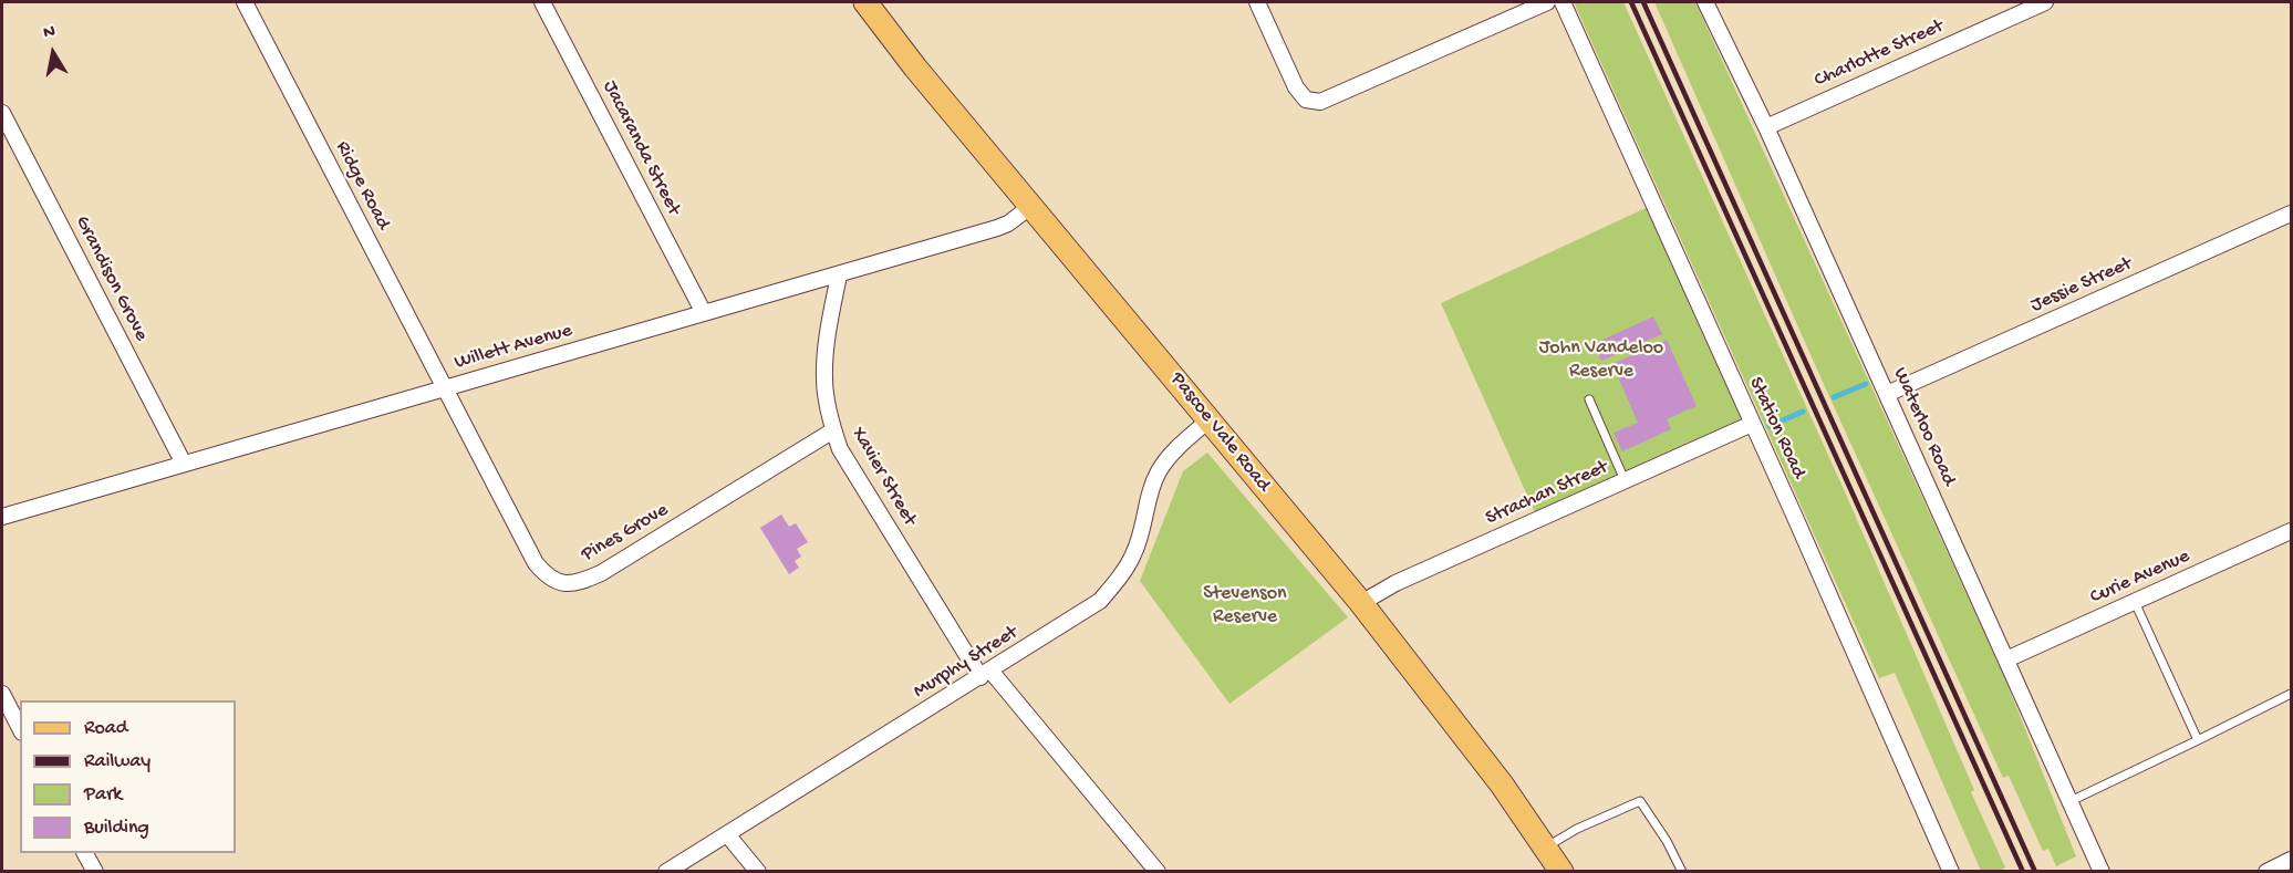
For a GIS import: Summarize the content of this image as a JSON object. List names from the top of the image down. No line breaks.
{"streets":{"main road":["Pascoe Vale Road"],"street":["Charlotte Street","Jacaranda Street","Ridge Road","Grandison Grove","Jessie Street","Willett Avenue","Waterloo Road","Station Road","Xavier Street","Strachan Street","Pines Grove","Curie Avenue","Murphy Street"]},"crossings":[["Charlotte Street","Waterloo Road"],["Jacaranda Street","Willett Avenue"],["Ridge Road","Willett Avenue"],["Ridge Road","Pines Grove"],["Grandison Grove","Willett Avenue"],["Jessie Street","Waterloo Road"],["Willett Avenue","Pascoe Vale Road"],["Willett Avenue","Xavier Street"],["Willett Avenue","Pines Grove"],["Waterloo Road","Curie Avenue"],["Station Road","Strachan Street"],["Pascoe Vale Road","Strachan Street"],["Pascoe Vale Road","Murphy Street"],["Xavier Street","Pines Grove"],["Xavier Street","Murphy Street"]],"parks":["John Vandeloo Reserve","Stevenson Reserve"],"legend":["Road","Railway","Park","Building"],"north":"top"}
